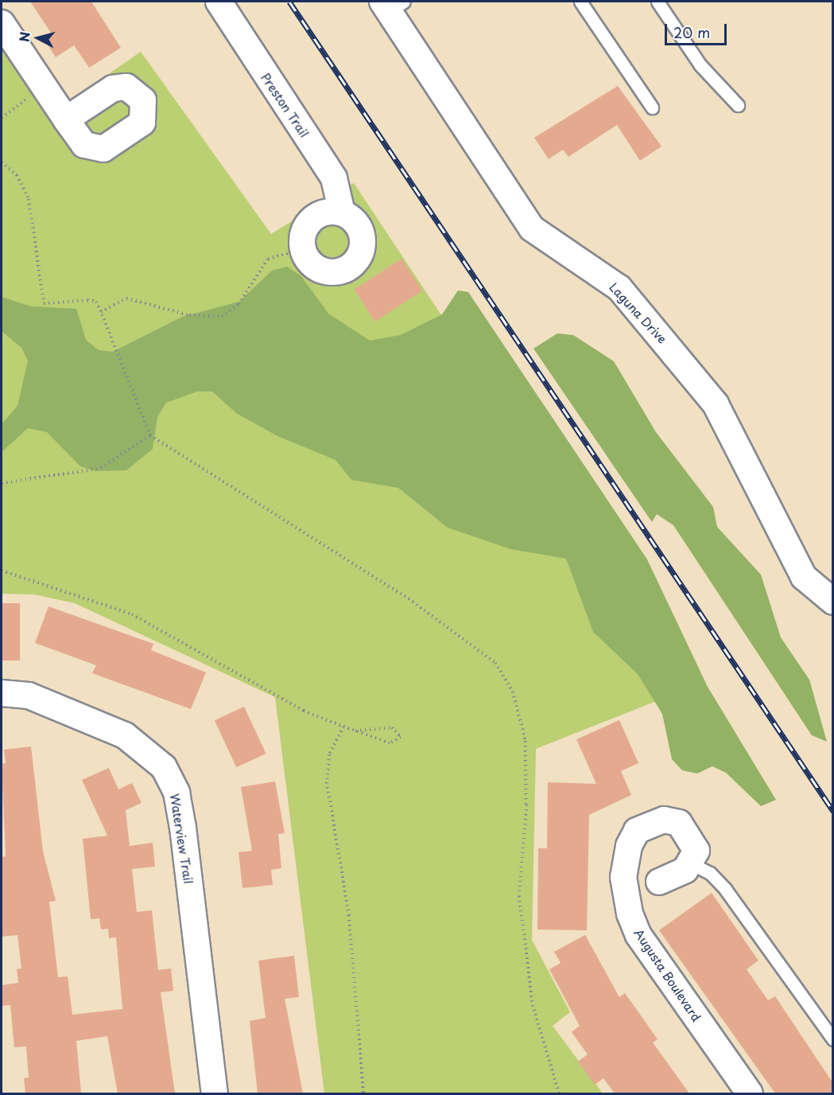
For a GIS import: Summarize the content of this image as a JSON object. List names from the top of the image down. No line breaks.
{"streets":{"street":["Preston Trail","Laguna Drive","Waterview Trail","Augusta Boulevard"]},"scale_bar":"20 m","north":"left"}
